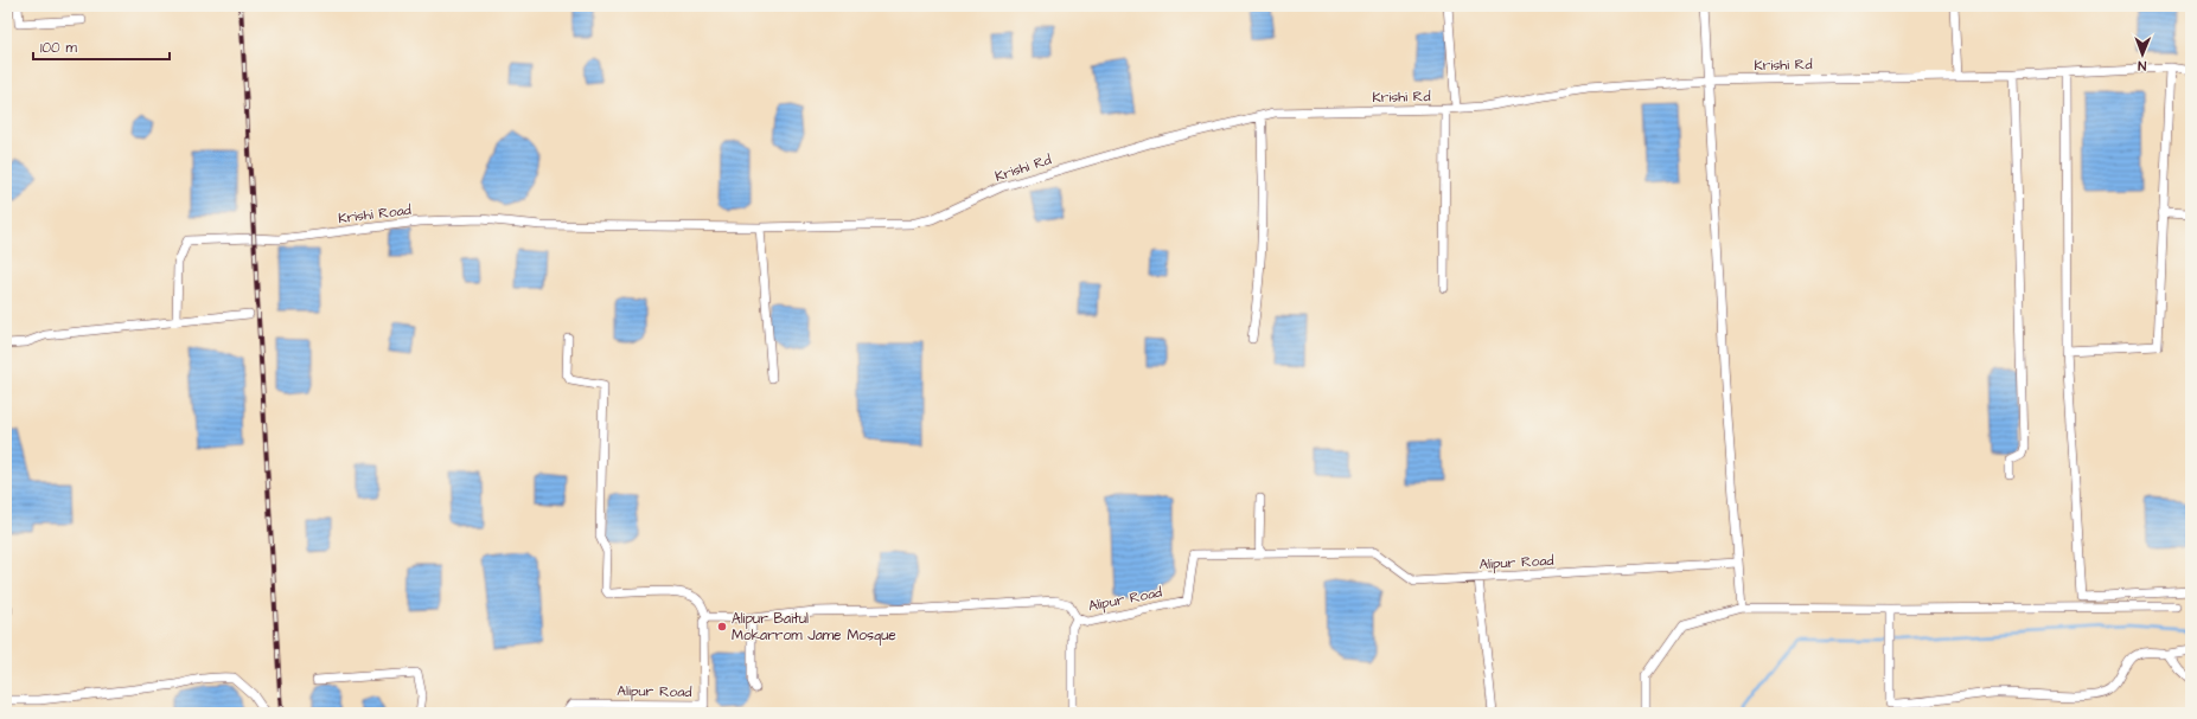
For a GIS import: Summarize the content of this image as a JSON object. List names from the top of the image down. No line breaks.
{"streets":{"street":["Krishi Rd","Krishi Road","Alipur Road"]},"crossings":[["Krishi Rd","Krishi Road"]],"places":["Alipur Baitul Mokarrom Jame Mosque"],"scale_bar":"100 m","north":"bottom"}
